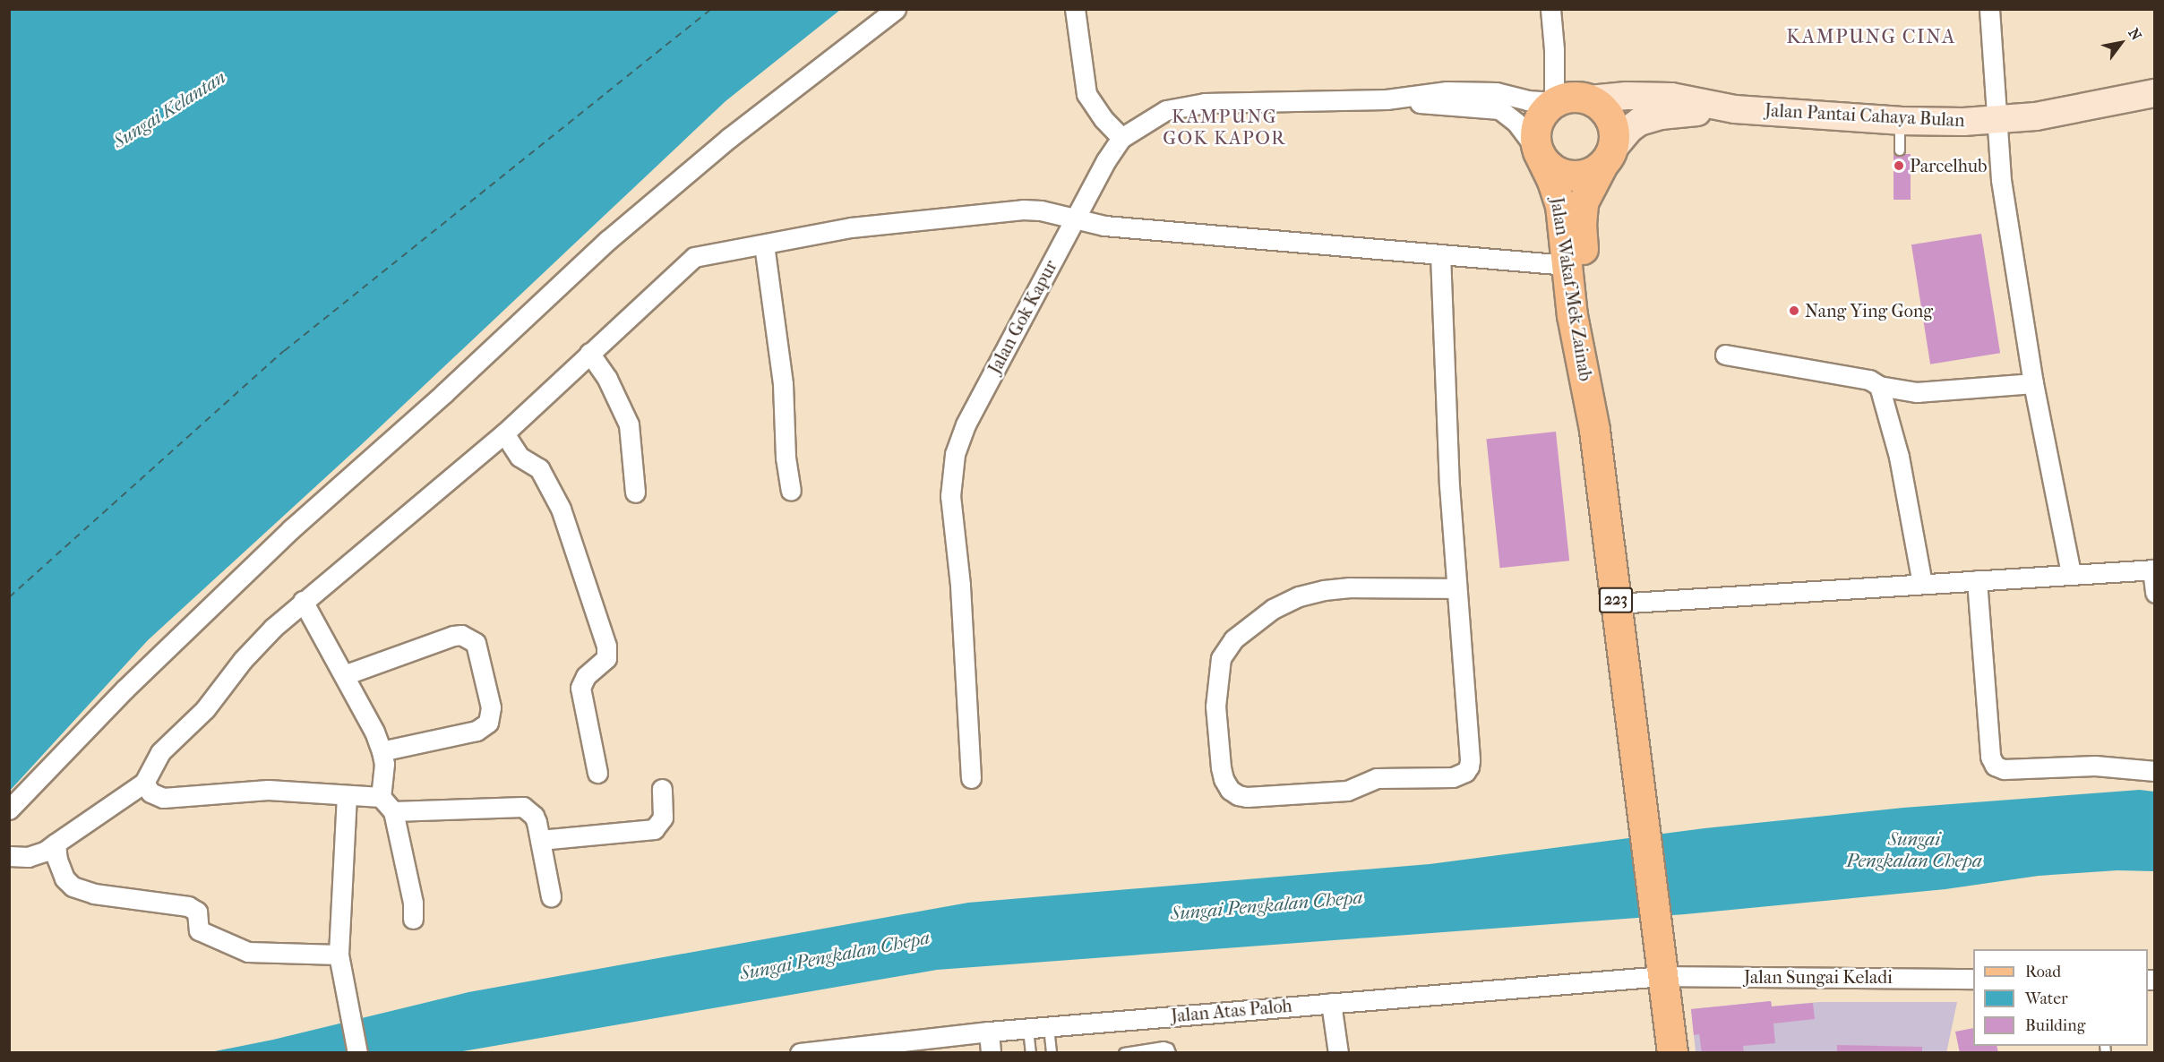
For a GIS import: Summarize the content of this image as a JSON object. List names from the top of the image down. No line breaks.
{"streets":{"main road":["Jalan Pantai Cahaya Bulan","Jalan Wakaf Mek Zainab","223"],"street":["Jalan Gok Kapur","Jalan Sungai Keladi","Jalan Atas Paloh"]},"crossings":[["Jalan Pantai Cahaya Bulan","Jalan Wakaf Mek Zainab"],["Jalan Pantai Cahaya Bulan","Jalan Gok Kapur"],["Jalan Pantai Cahaya Bulan","223"],["Jalan Wakaf Mek Zainab","Jalan Gok Kapur"],["Jalan Wakaf Mek Zainab","223"],["Jalan Wakaf Mek Zainab","Jalan Sungai Keladi"],["Jalan Wakaf Mek Zainab","Jalan Atas Paloh"],["Jalan Gok Kapur","223"],["223","Jalan Sungai Keladi"],["223","Jalan Atas Paloh"],["Jalan Sungai Keladi","Jalan Atas Paloh"]],"districts":["KAMPUNG CINA","KAMPUNG GOK KAPOR"],"water":["Sungai Kelantan","Sungai Pengkalan Chepa"],"places":["Parcelhub","Nang Ying Gong"],"legend":["Road","Water","Building"],"north":"top right"}
